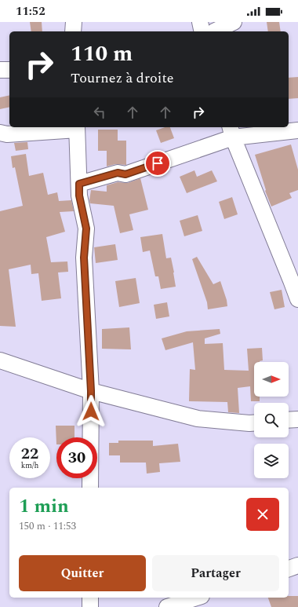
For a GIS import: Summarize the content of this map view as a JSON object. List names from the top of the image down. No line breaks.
{"north":"right","page":{"status":"11:52","turn":["110 m","Tournez à droite"],"speed":"22 km/h","limit":"30","heading":["1 min","150 m · 11:53"],"buttons":["Quitter","Partager"]}}
